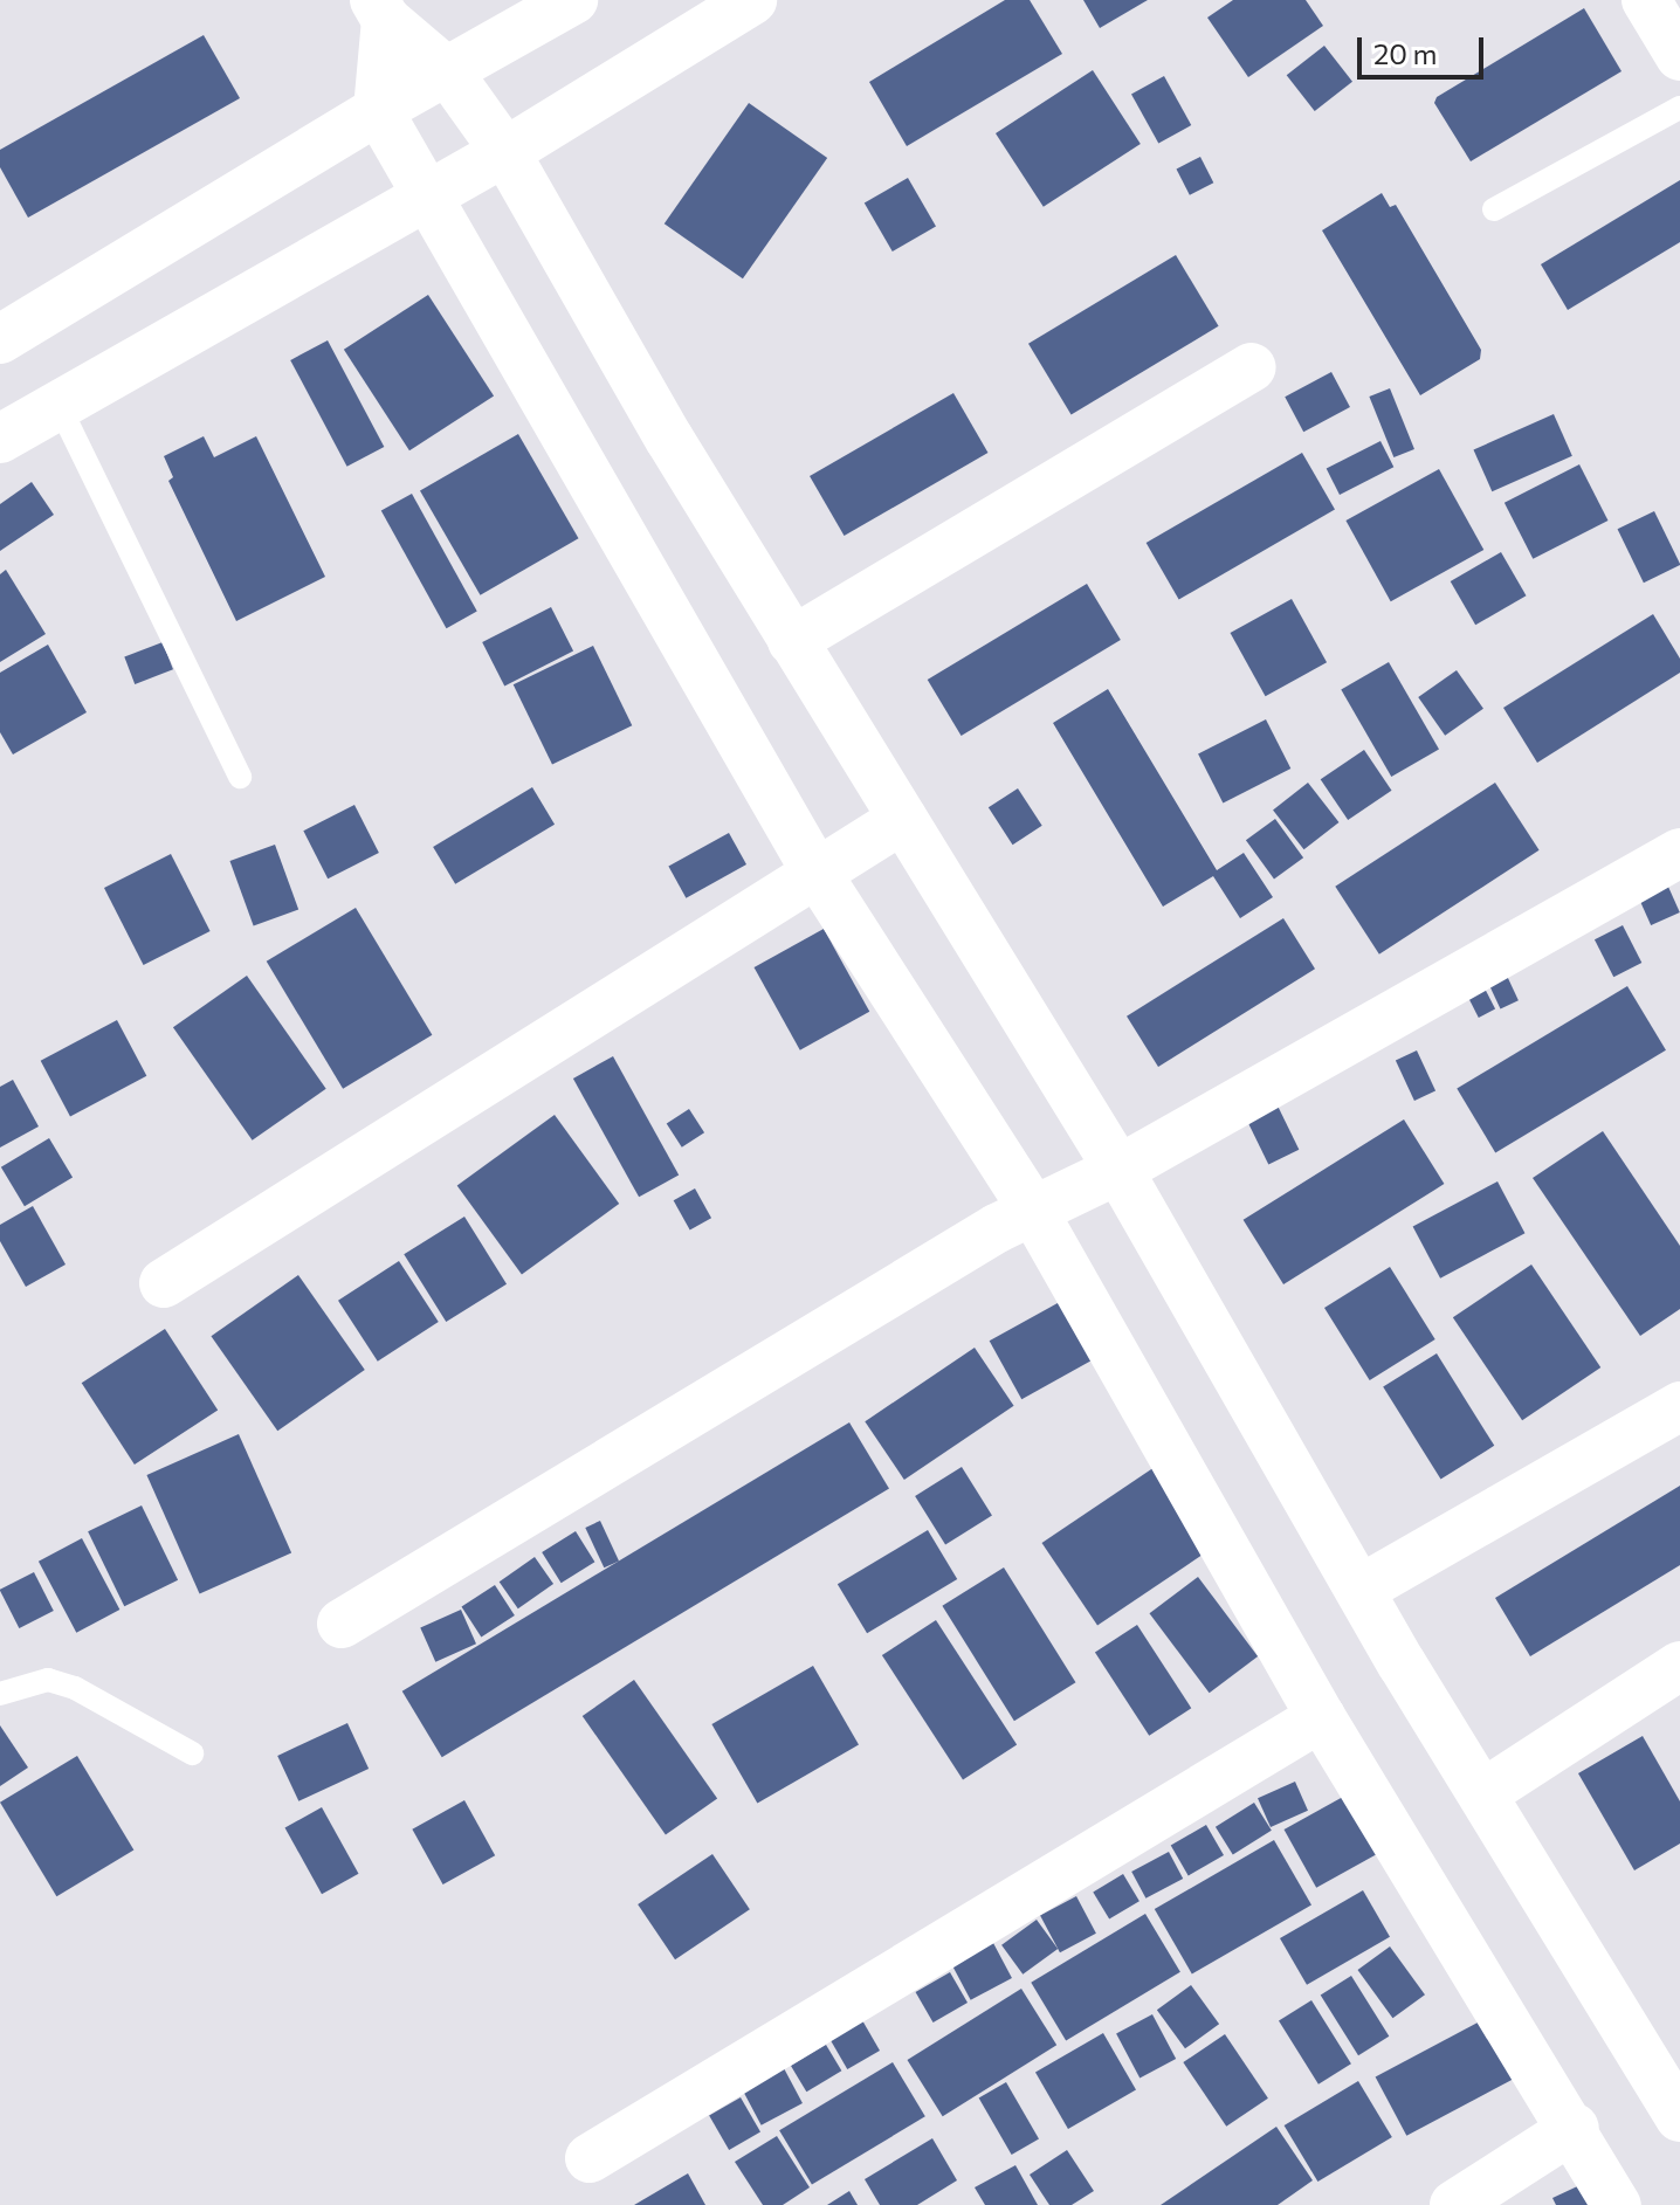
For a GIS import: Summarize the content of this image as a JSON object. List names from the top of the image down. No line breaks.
{"scale_bar":"20 m"}
